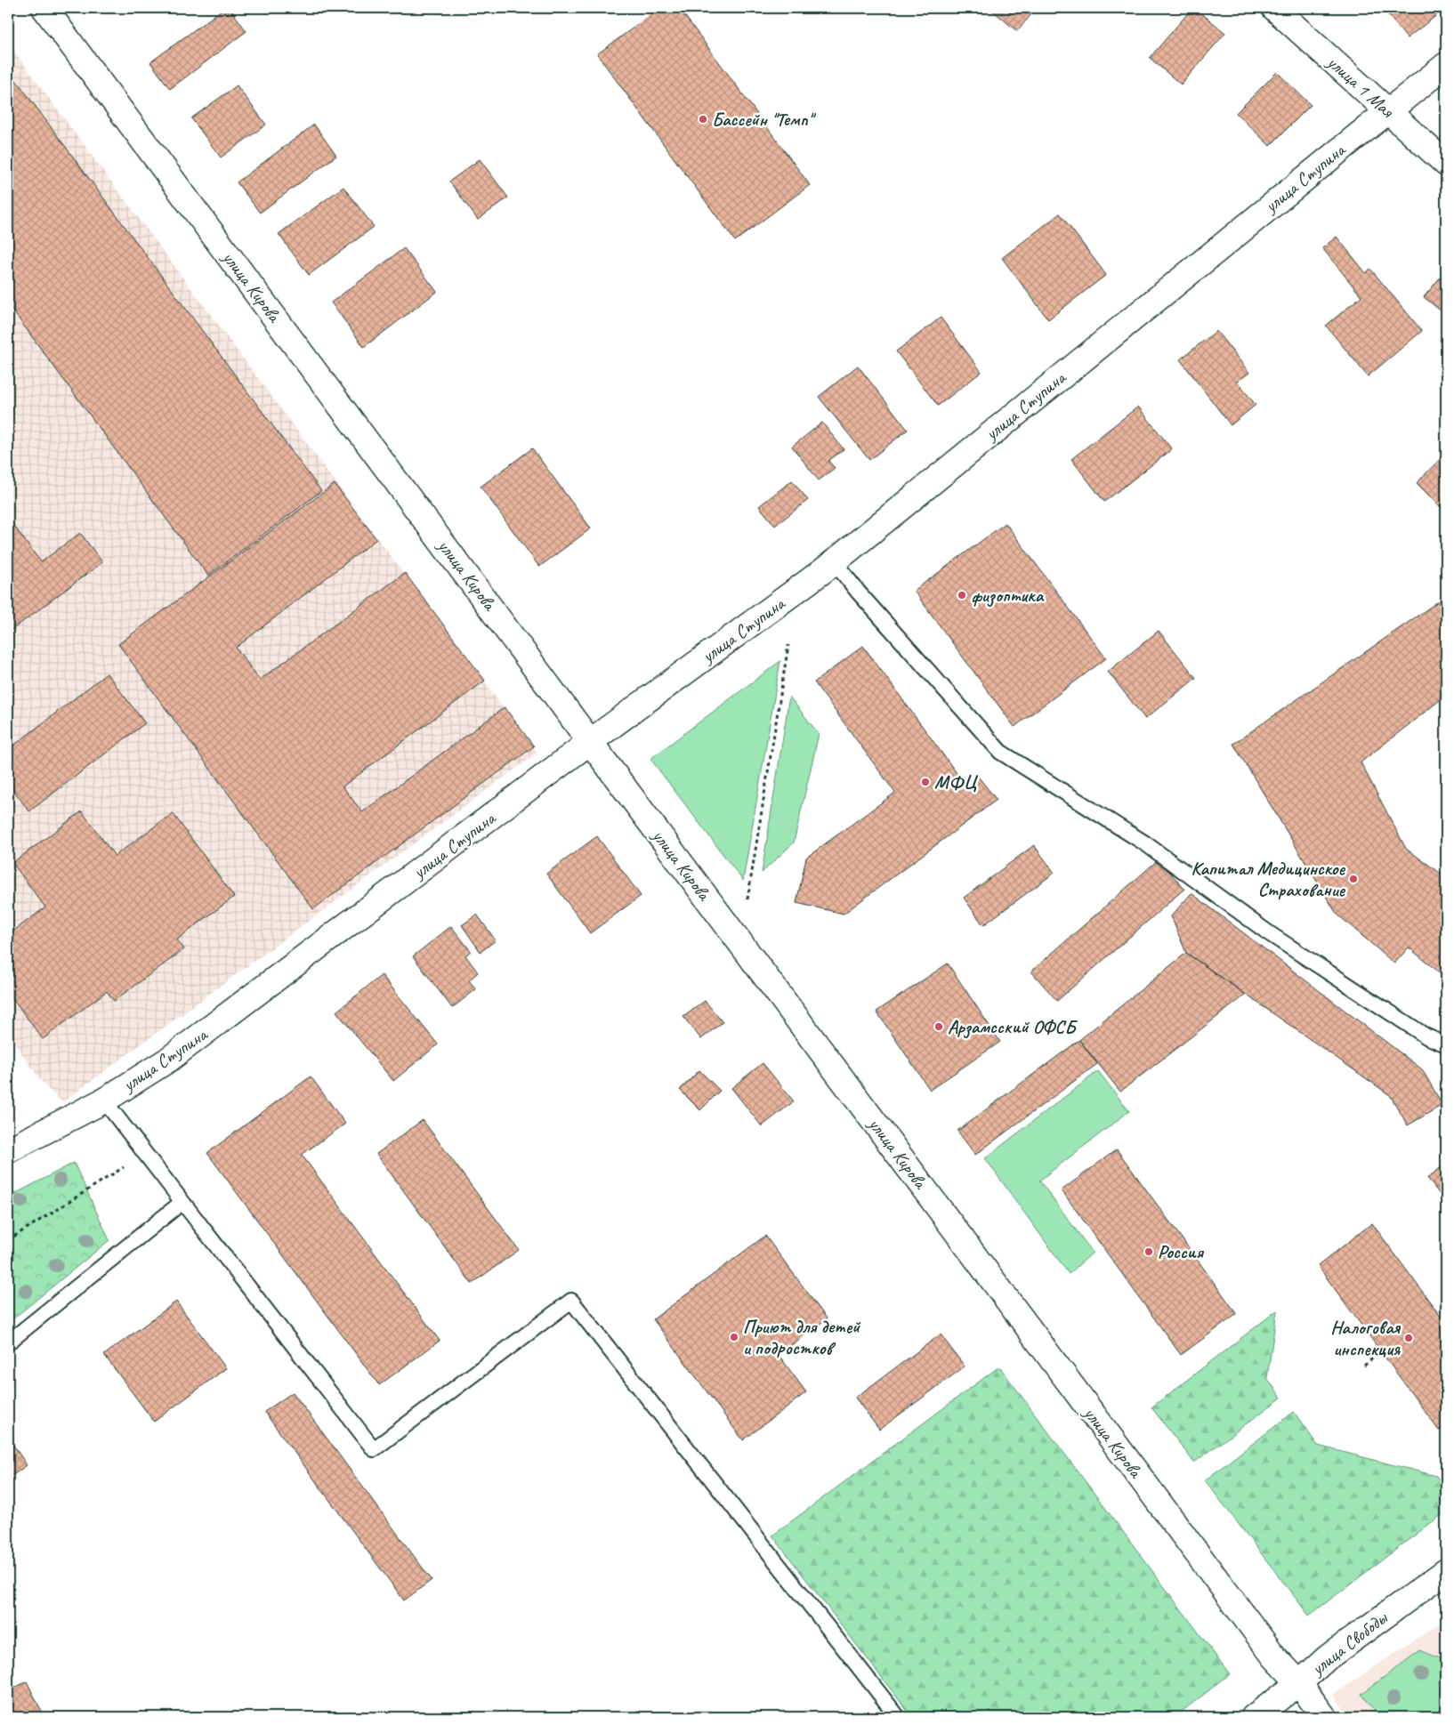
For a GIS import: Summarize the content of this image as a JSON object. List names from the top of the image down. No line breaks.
{"streets":{"street":["улица 1 Мая","улица Ступина","улица Кирова","улица Свободы"]},"crossings":[["улица 1 Мая","улица Ступина"],["улица Ступина","улица Кирова"],["улица Кирова","улица Свободы"]],"places":["Бассейн \"Темп\"","физоптика","МФЦ","Капитал Медицинское Страхование","Арзамсский ОФСБ","Россия","Приют для детей и подростков","Налоговая инспекция"]}
